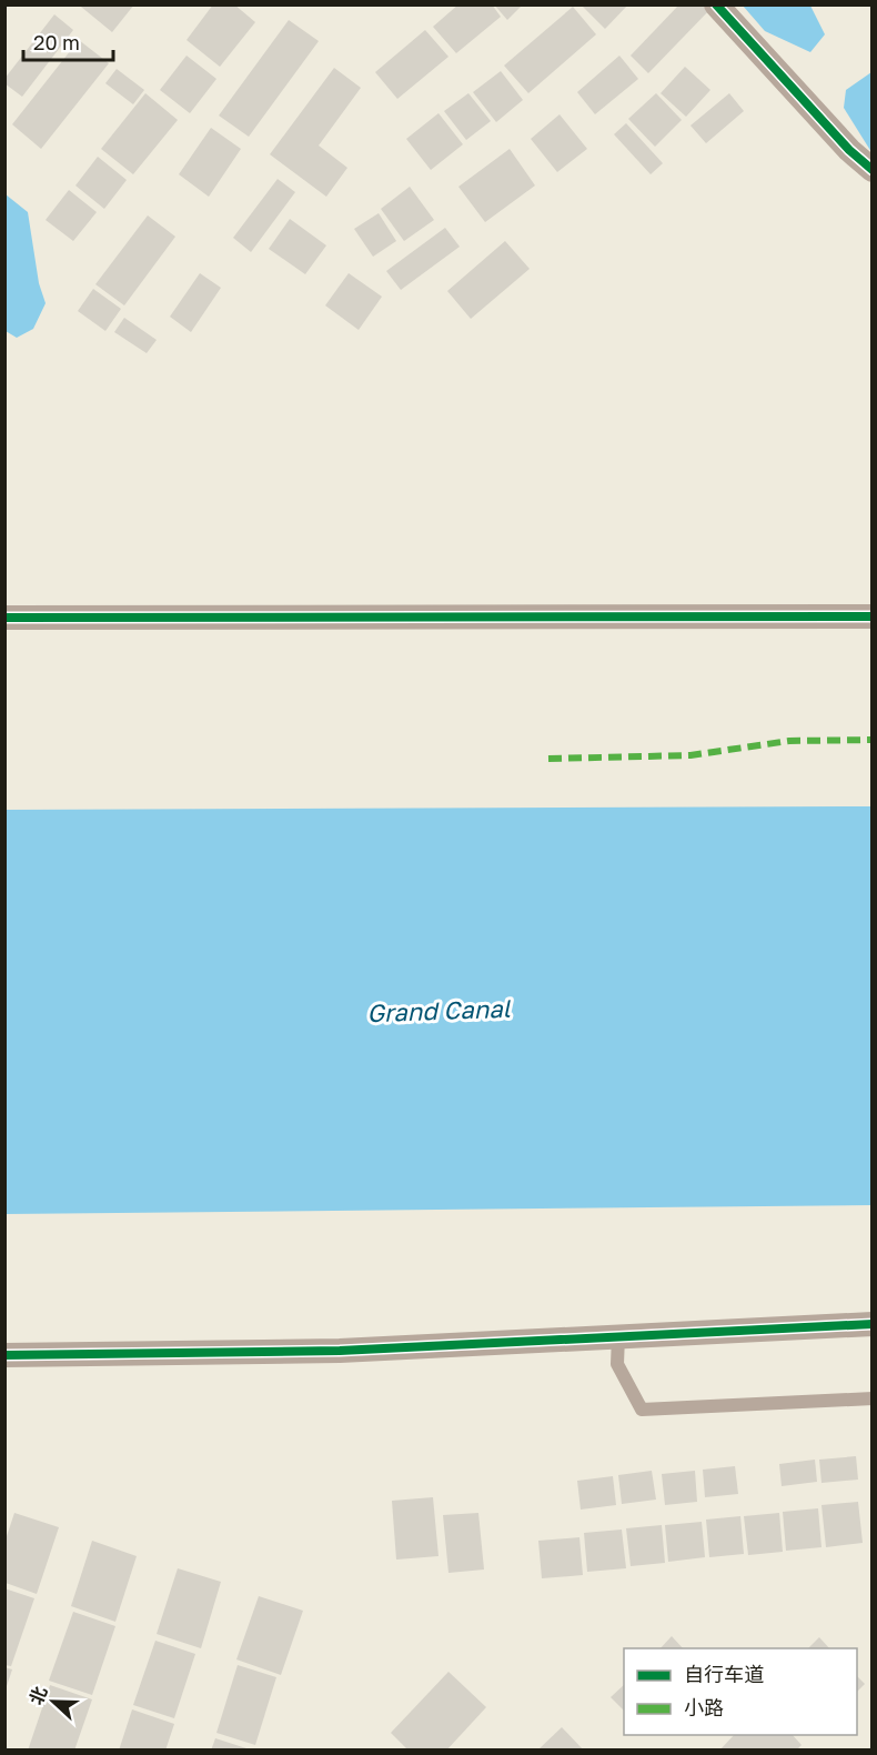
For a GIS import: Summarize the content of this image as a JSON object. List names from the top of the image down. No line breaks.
{"water":["Grand Canal"],"legend":["自行车道","小路"],"scale_bar":"20 m","north":"left"}
